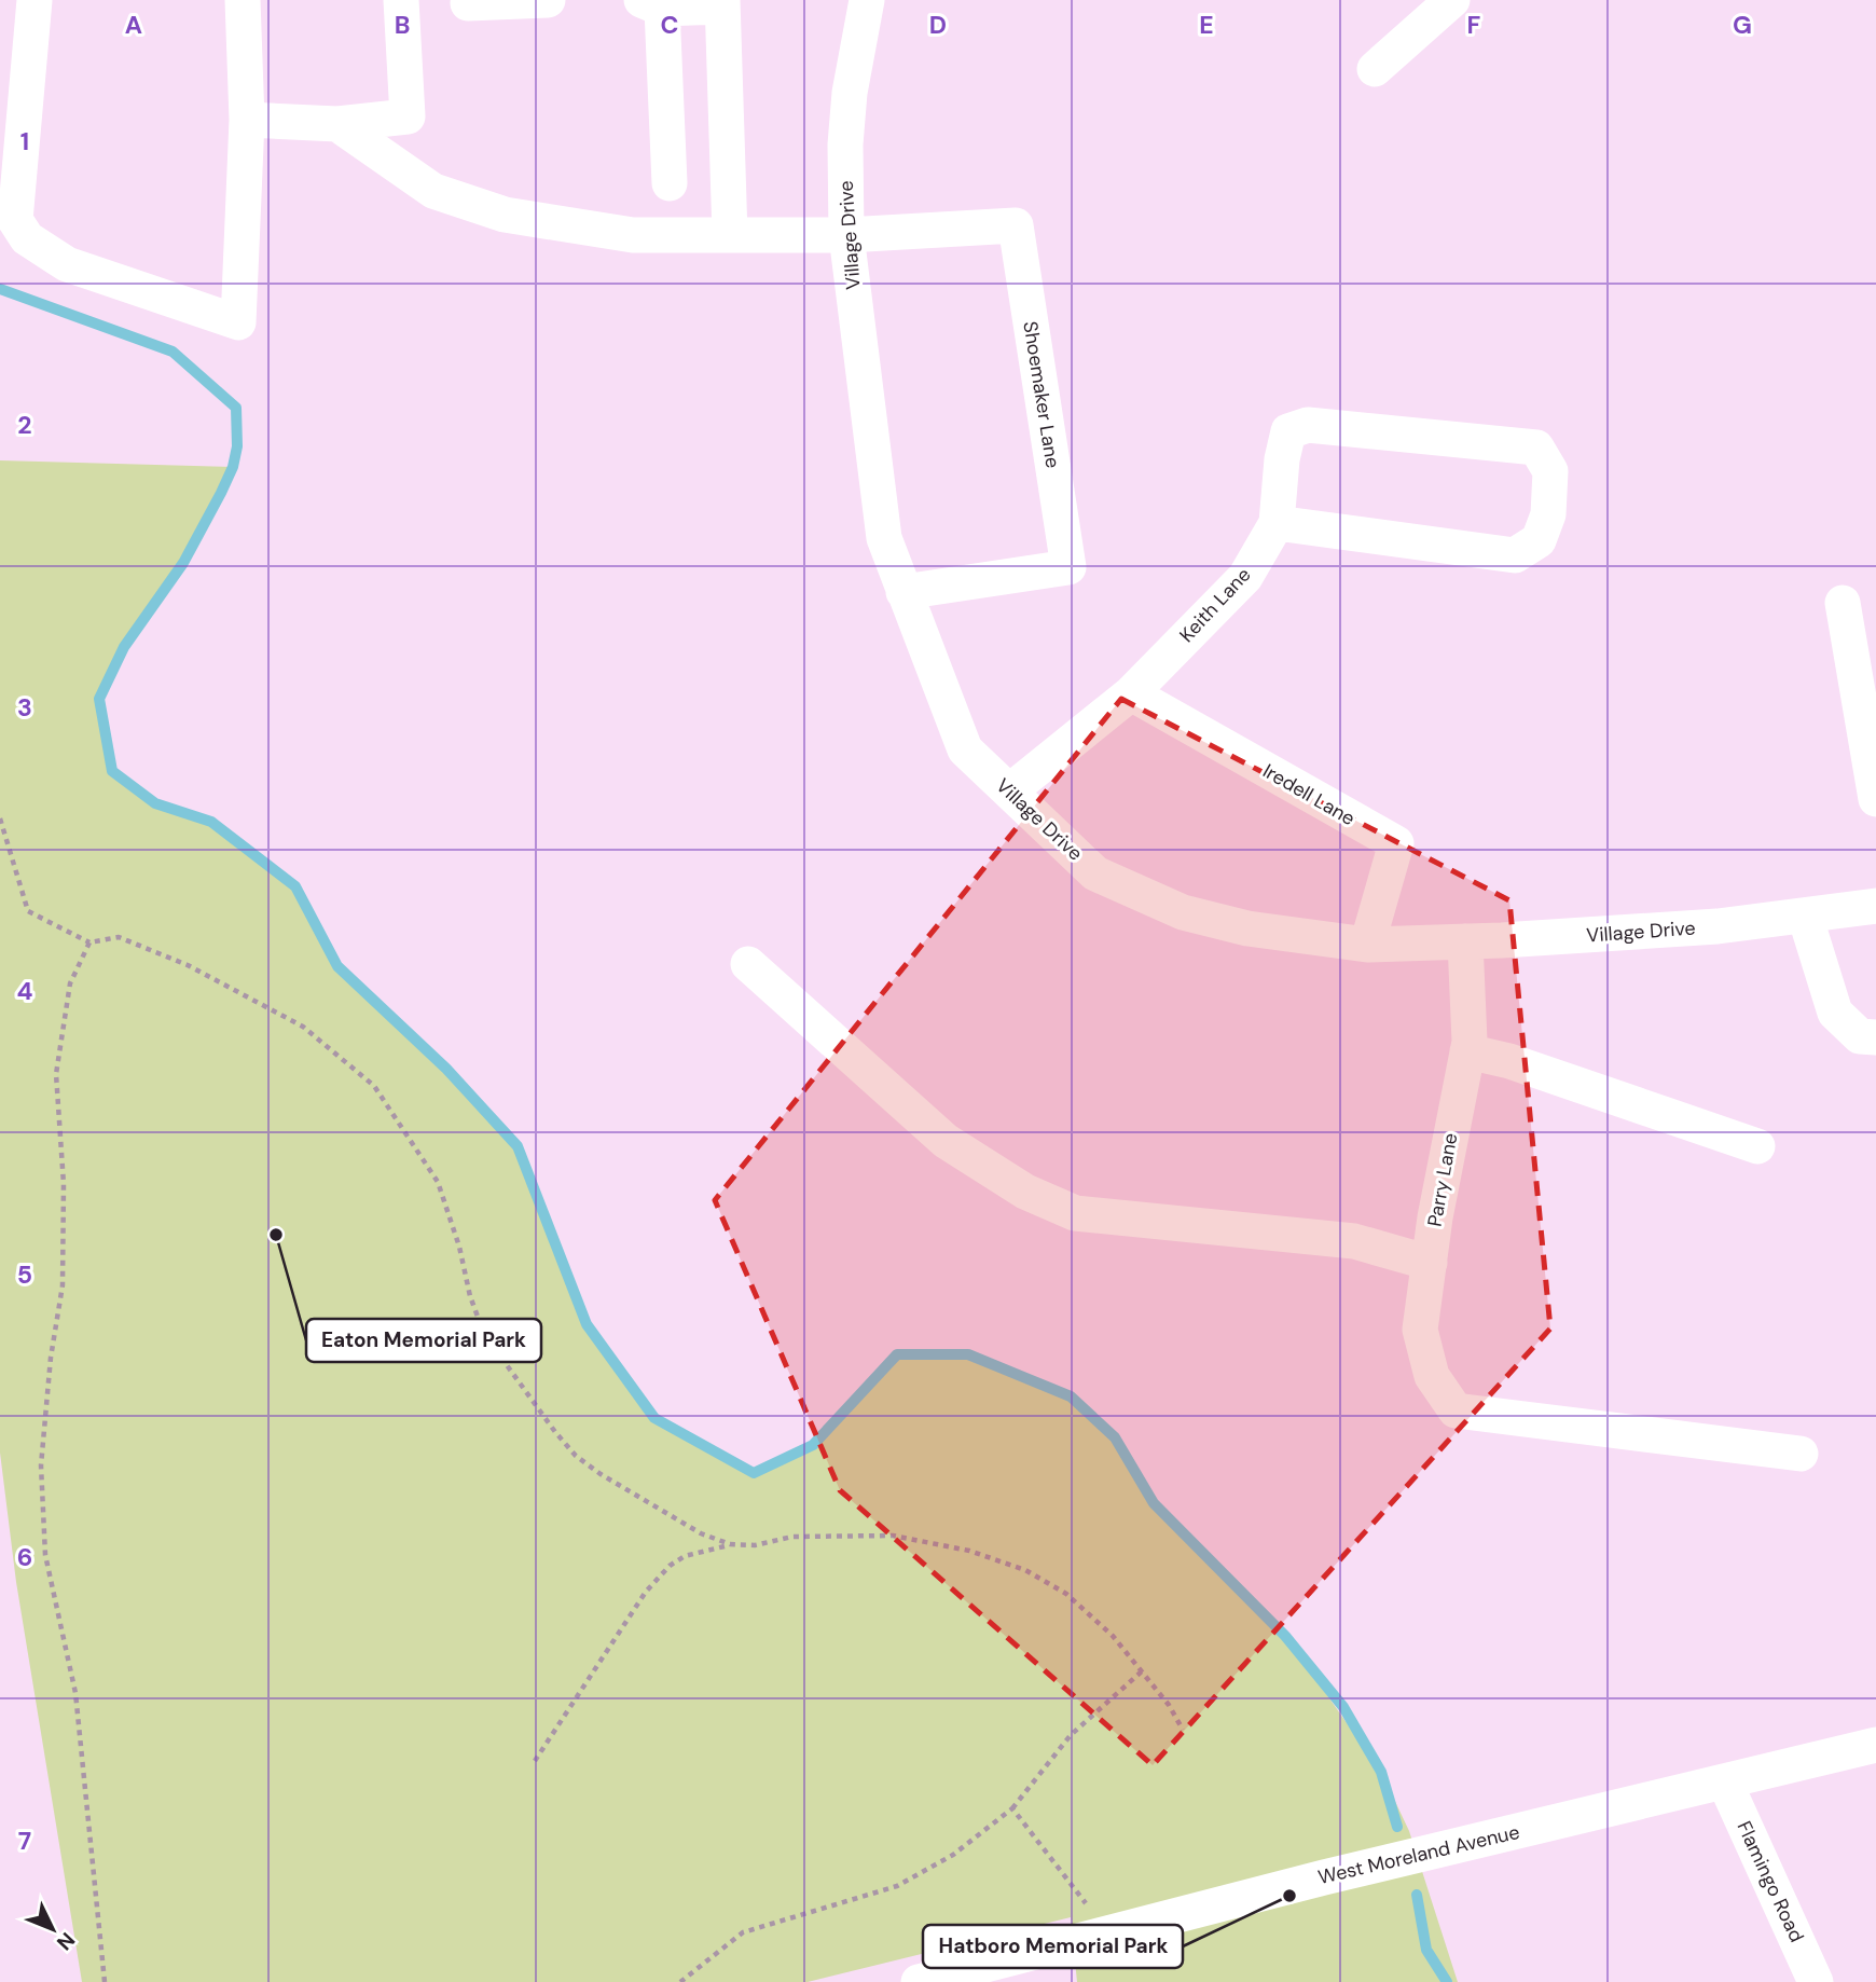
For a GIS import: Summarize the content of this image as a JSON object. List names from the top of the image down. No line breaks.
{"streets":{"street":["Village Drive","Shoemaker Lane","Keith Lane","Iredell Lane","Parry Lane","West Moreland Avenue","Flamingo Road"]},"crossings":[["Village Drive","Shoemaker Lane"],["Village Drive","Keith Lane"],["Village Drive","Iredell Lane"],["Village Drive","Parry Lane"],["Keith Lane","Iredell Lane"],["West Moreland Avenue","Flamingo Road"]],"places":["Eaton Memorial Park","Hatboro Memorial Park"],"north":"bottom right","grid":{"columns":["A","B","C","D","E","F","G"],"rows":["1","2","3","4","5","6","7"]}}
